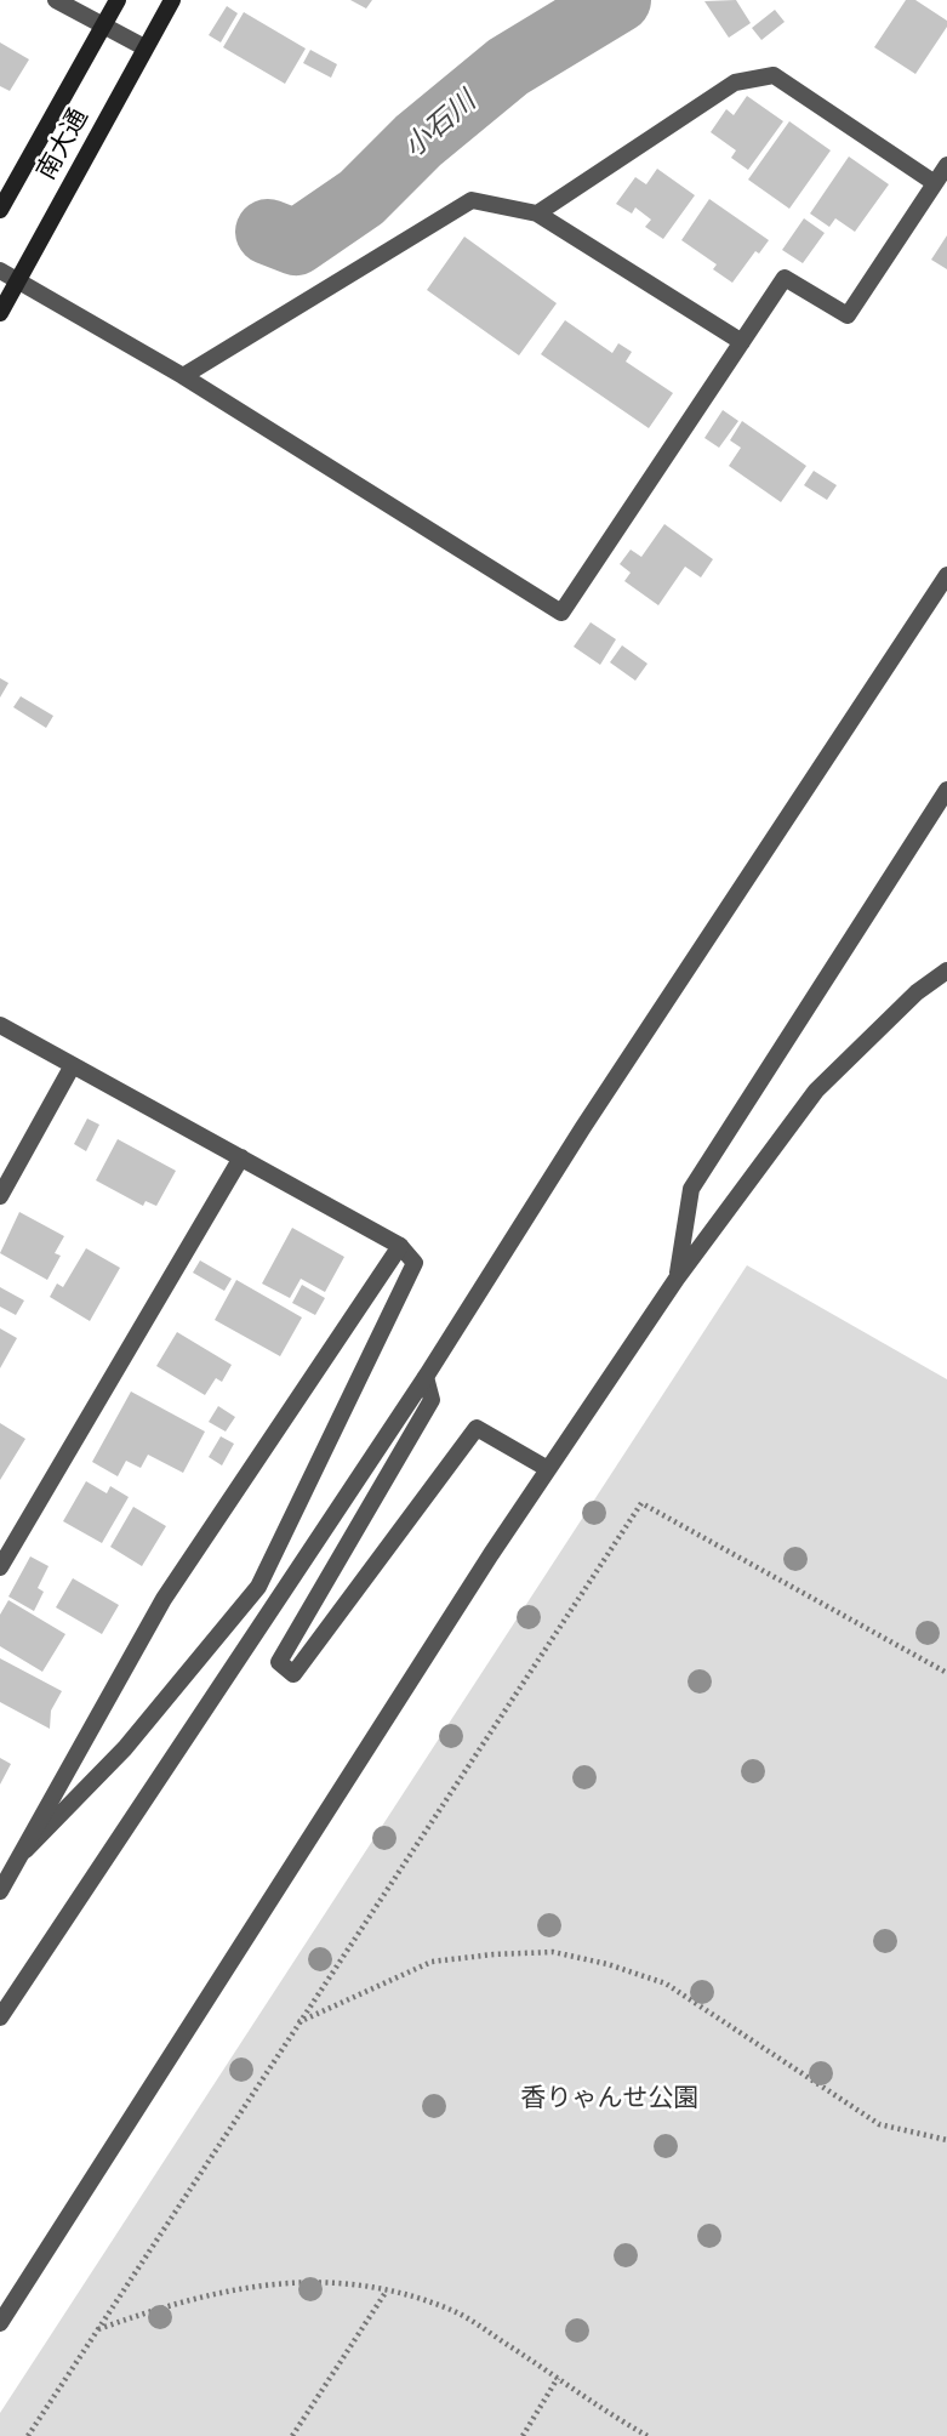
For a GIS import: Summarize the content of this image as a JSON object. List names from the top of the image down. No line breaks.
{"streets":{"street":["南大通"]},"water":["小石川"],"parks":["香りゃんせ公園"]}
